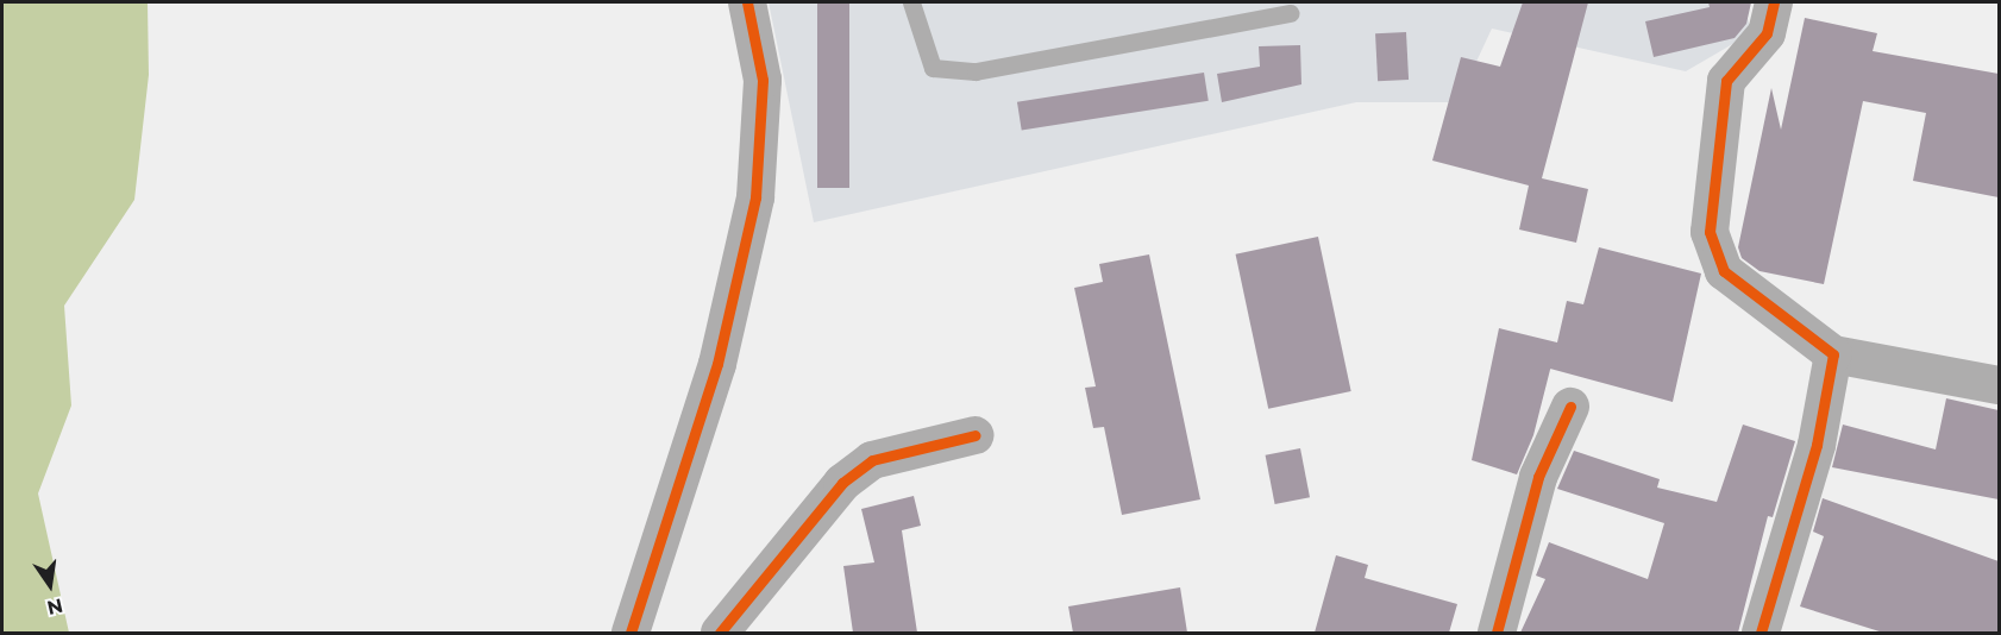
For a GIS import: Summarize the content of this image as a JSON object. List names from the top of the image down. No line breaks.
{"north":"bottom"}
